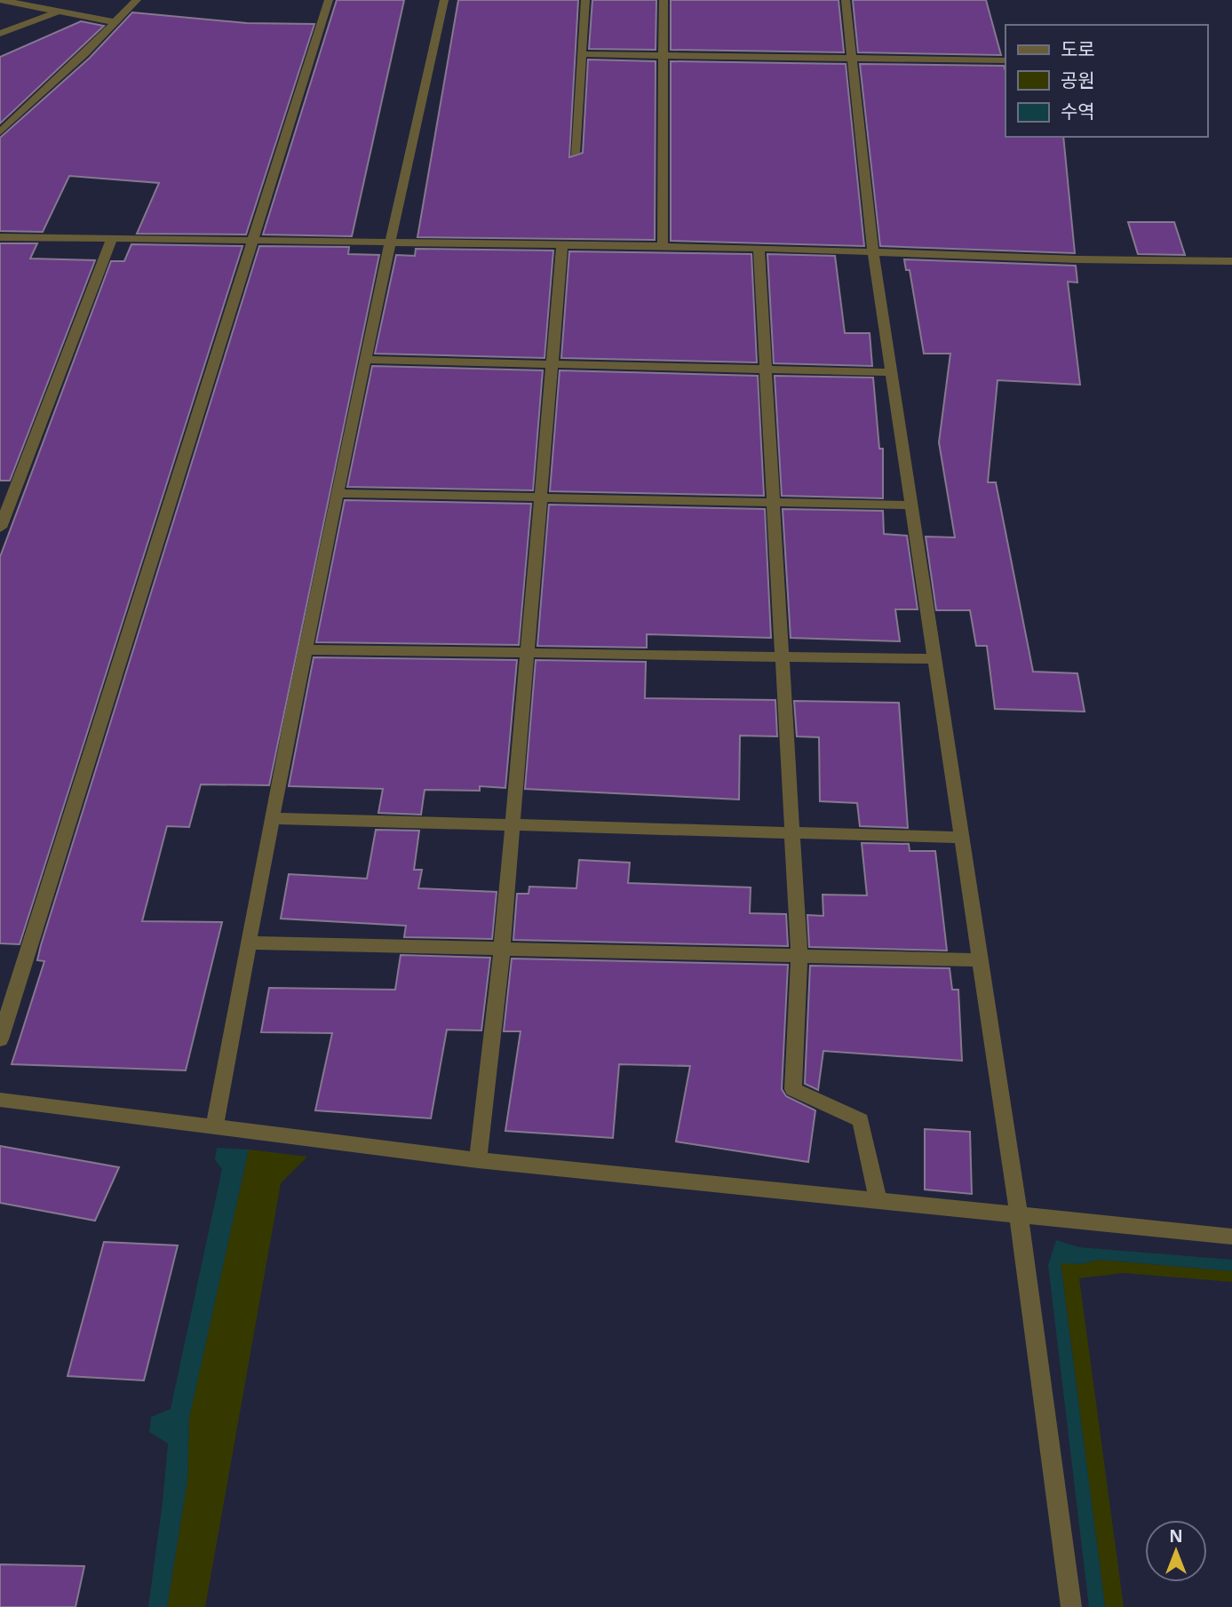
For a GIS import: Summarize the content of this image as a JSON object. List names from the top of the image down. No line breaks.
{"legend":["도로","공원","수역"],"north":"top"}
